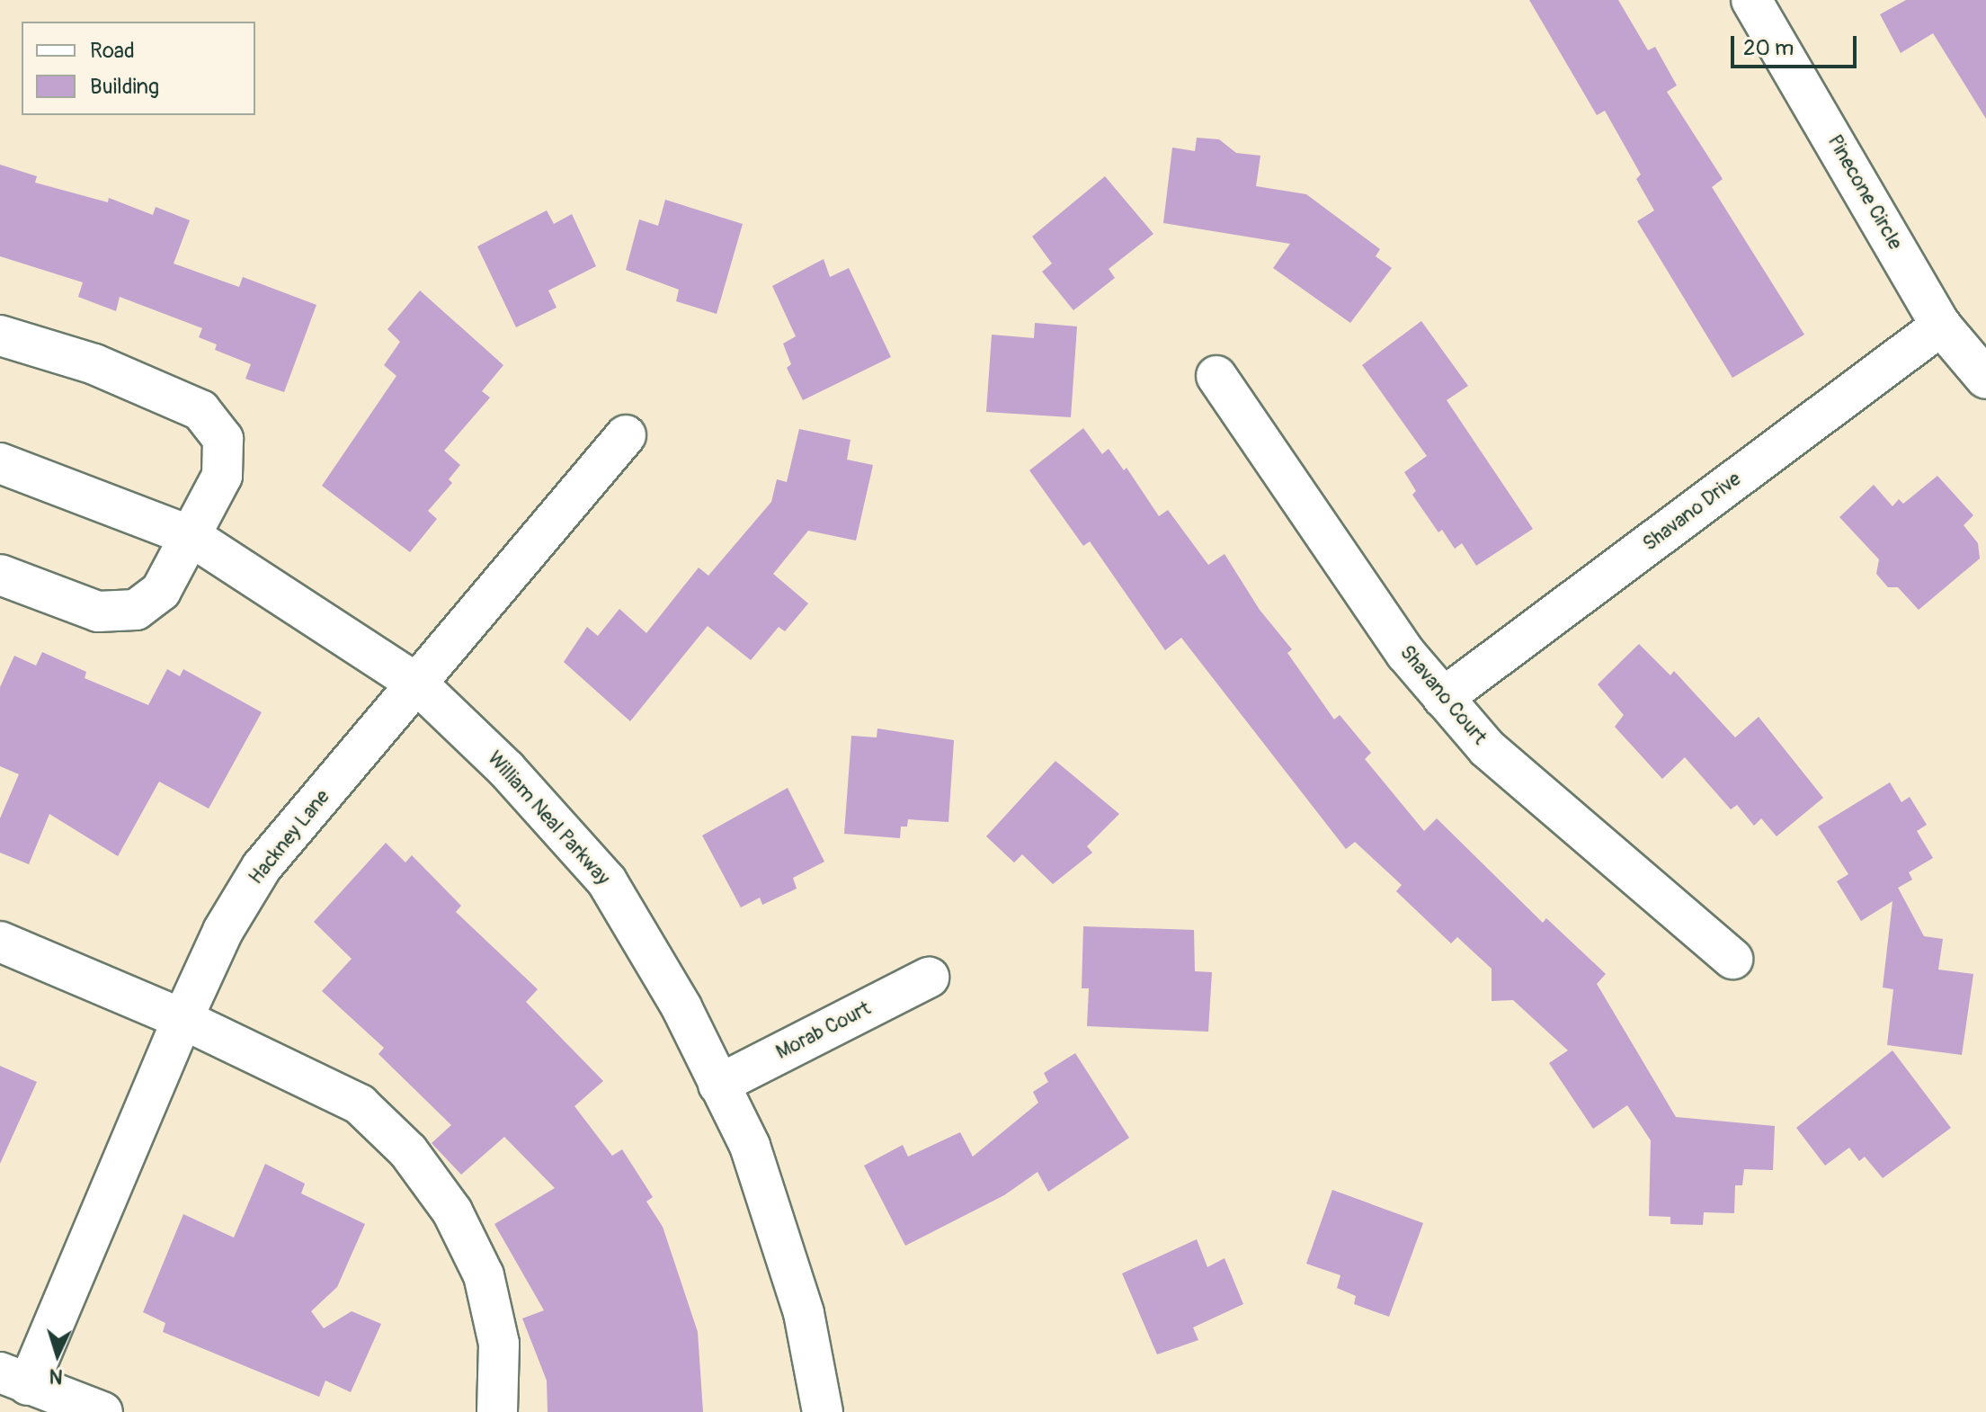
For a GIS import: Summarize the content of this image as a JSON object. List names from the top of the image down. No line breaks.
{"streets":{"street":["Pinecone Circle","Shavano Drive","Shavano Court","William Neal Parkway","Hackney Lane","Morab Court"]},"crossings":[["Pinecone Circle","Shavano Drive"],["Shavano Drive","Shavano Court"],["William Neal Parkway","Hackney Lane"],["William Neal Parkway","Morab Court"]],"legend":["Road","Building"],"scale_bar":"20 m","north":"bottom"}
